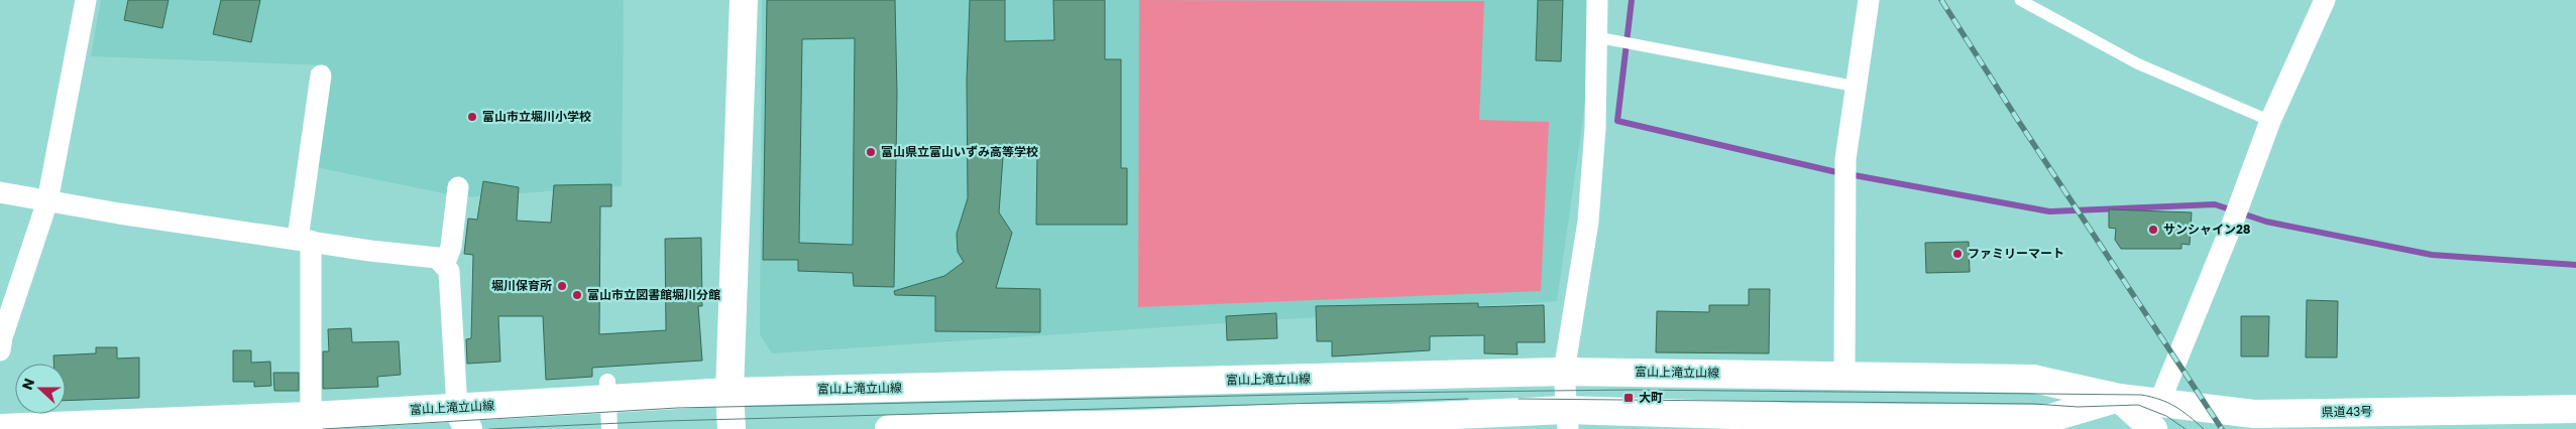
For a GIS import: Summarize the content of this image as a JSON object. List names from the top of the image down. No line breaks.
{"streets":{"main road":["富山上滝立山線","県道43号"]},"crossings":[["富山上滝立山線","県道43号"]],"places":{"other":["富山市立堀川小学校","富山県立富山いずみ高等学校","サンシャイン28","ファミリーマート","堀川保育所","富山市立図書館堀川分館"],"transit":["大町"]},"north":"left"}
